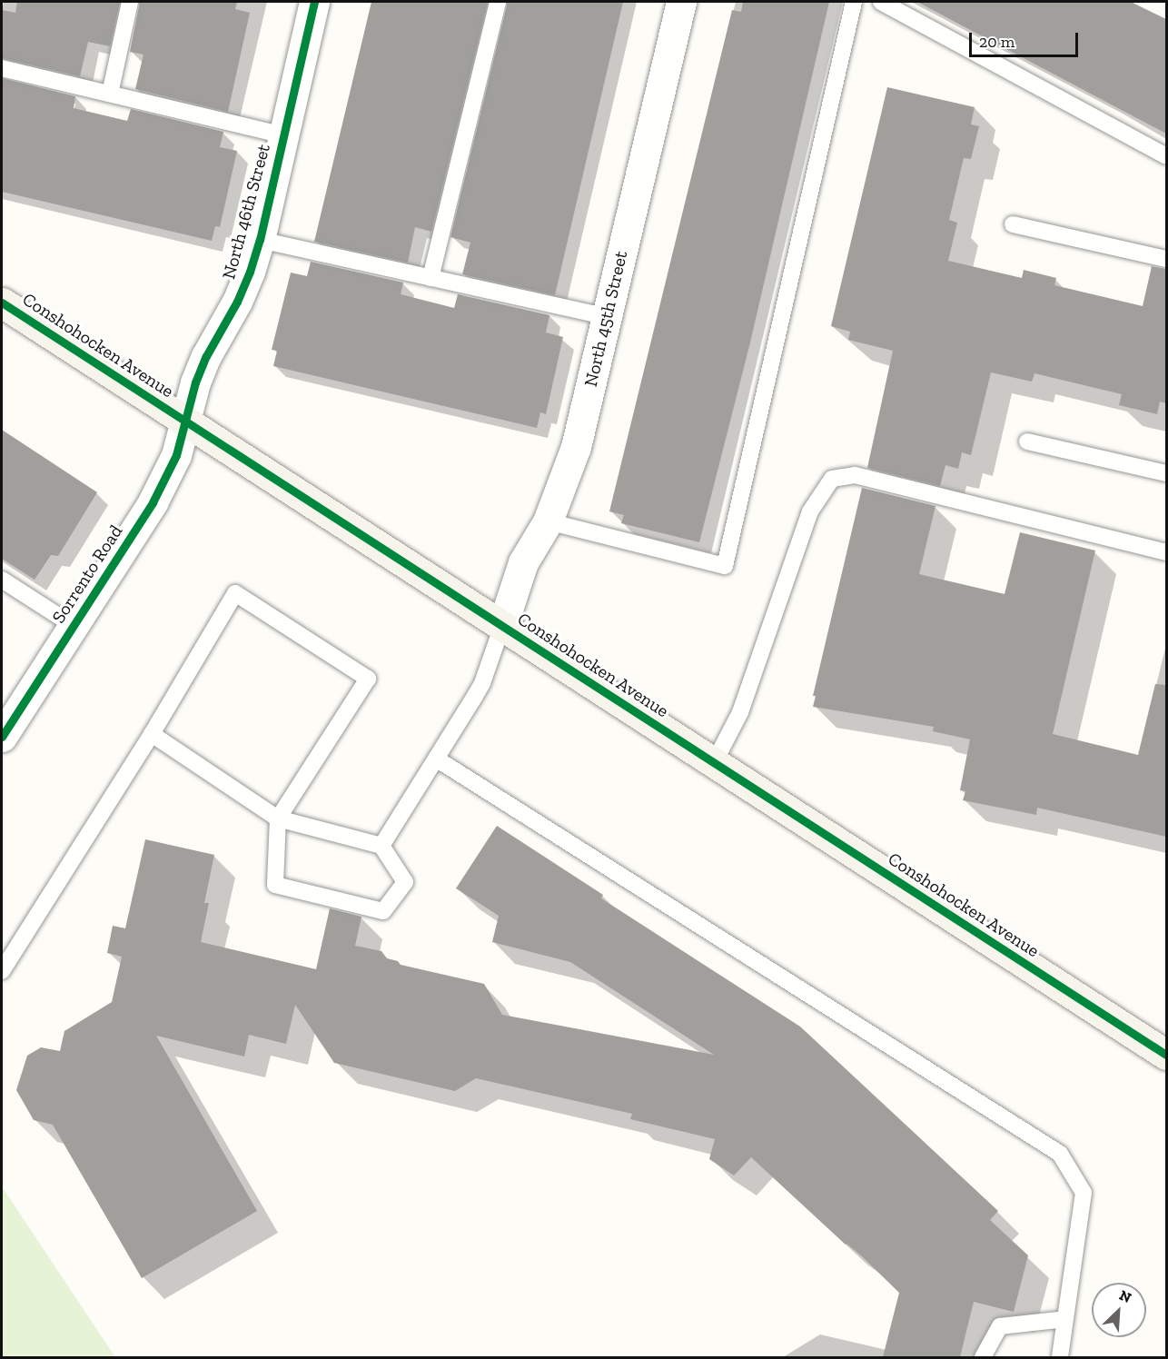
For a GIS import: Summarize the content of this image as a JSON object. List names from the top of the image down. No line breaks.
{"streets":{"main road":["Conshohocken Avenue"],"street":["North 46th Street","North 45th Street","Sorrento Road"]},"crossings":[["North 46th Street","Conshohocken Avenue"],["North 46th Street","Sorrento Road"],["North 45th Street","Conshohocken Avenue"],["Conshohocken Avenue","Sorrento Road"]],"scale_bar":"20 m","north":"top right"}
